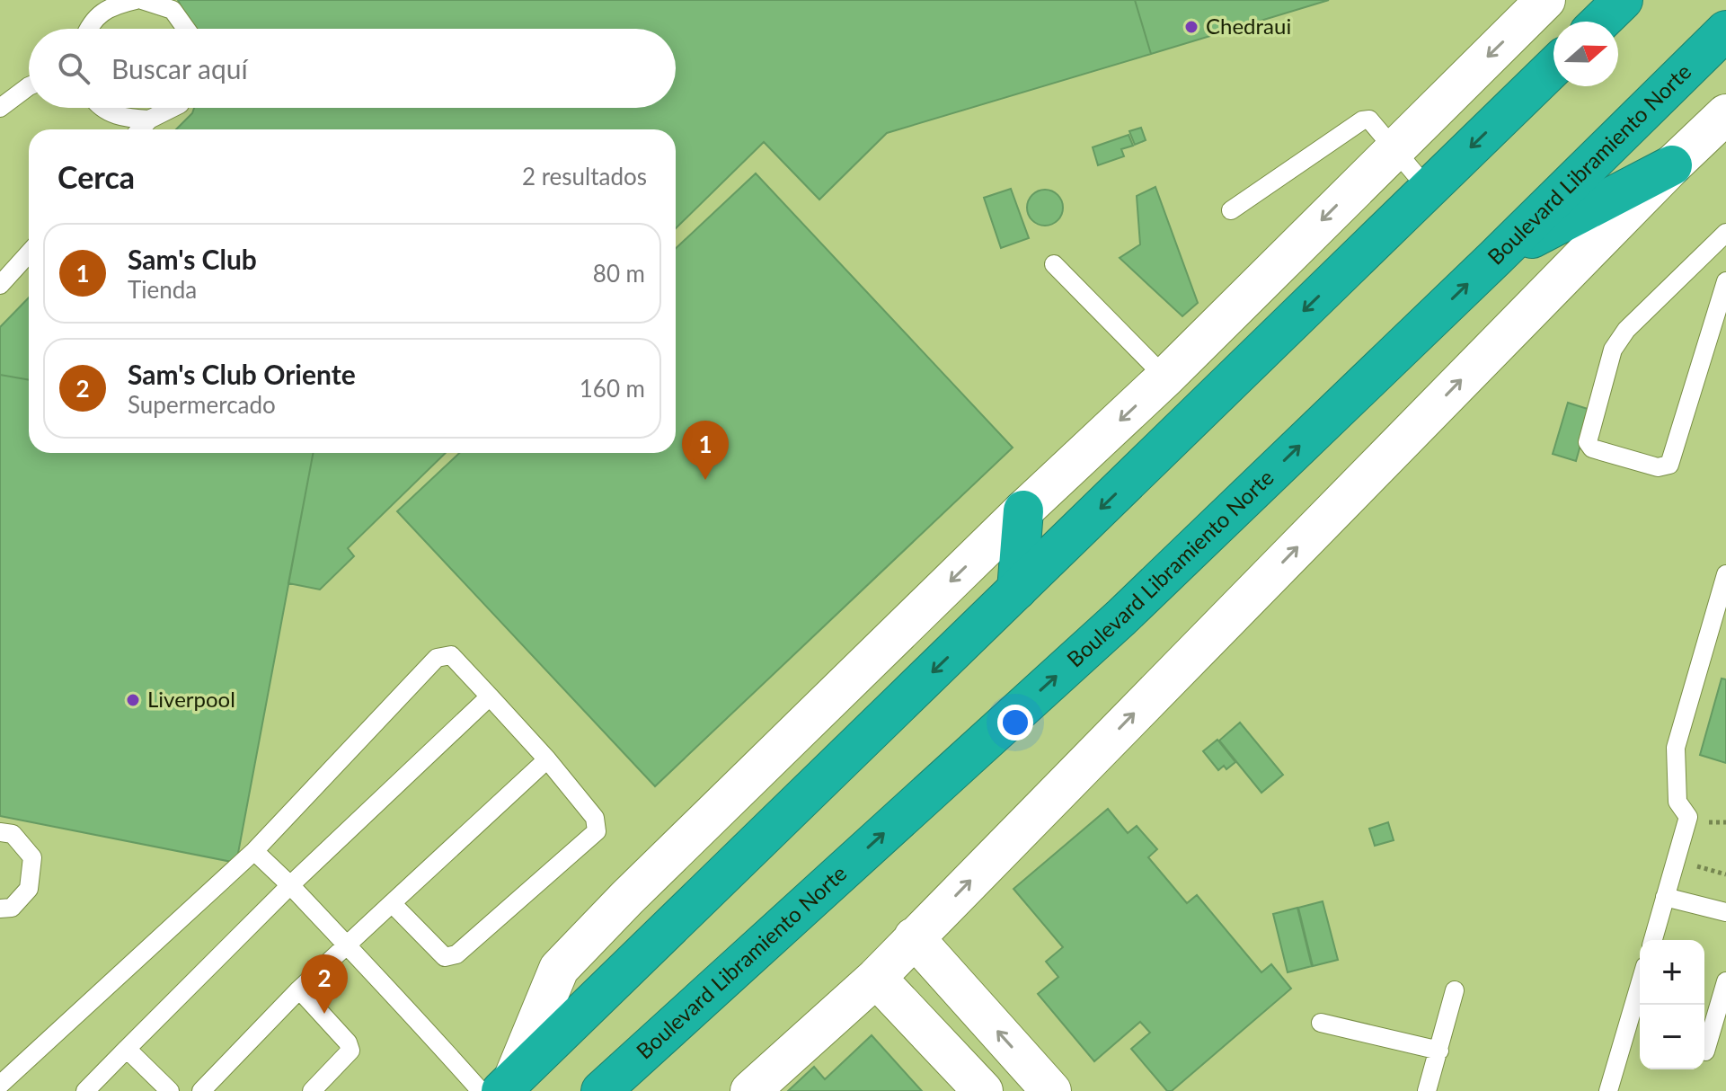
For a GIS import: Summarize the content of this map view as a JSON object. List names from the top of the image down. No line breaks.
{"streets":{"highway":["Boulevard Libramiento Norte"]},"places":["Chedraui","Liverpool"],"north":"right","page":{"search":"Buscar aquí","heading":["Cerca","2 resultados"],"list":[{"mark":"1","name":"Sam's Club","note":"Tienda","value":"80 m"},{"mark":"2","name":"Sam's Club Oriente","note":"Supermercado","value":"160 m"}],"pins":["1","2"],"map_buttons":["+","−"]}}
